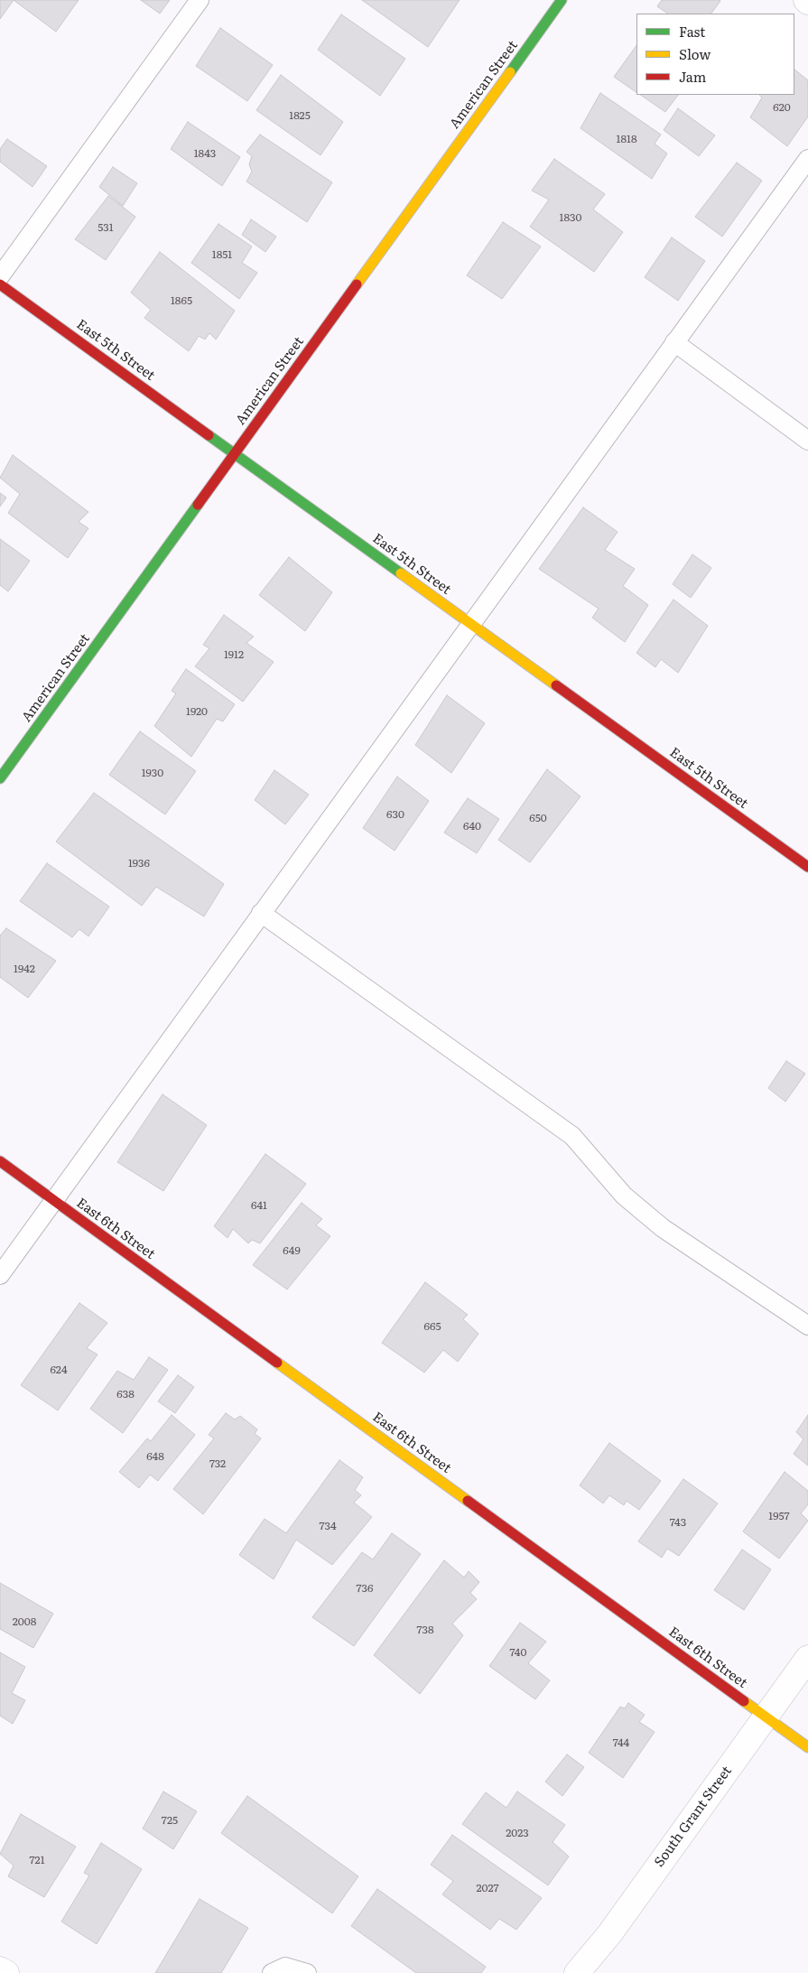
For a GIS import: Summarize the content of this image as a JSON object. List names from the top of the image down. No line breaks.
{"streets":{"street":["American Street","East 5th Street","East 6th Street","South Grant Street"]},"crossings":[["American Street","East 5th Street"],["East 6th Street","South Grant Street"]],"house_numbers":["620","1825","1818","1843","1830","531","1851","1865","1912","1920","1930","630","650","640","1936","1942","641","649","665","624","638","648","732","1957","743","734","736","2008","738","740","744","725","2023","721","2027"],"legend":["Fast","Slow","Jam"]}
